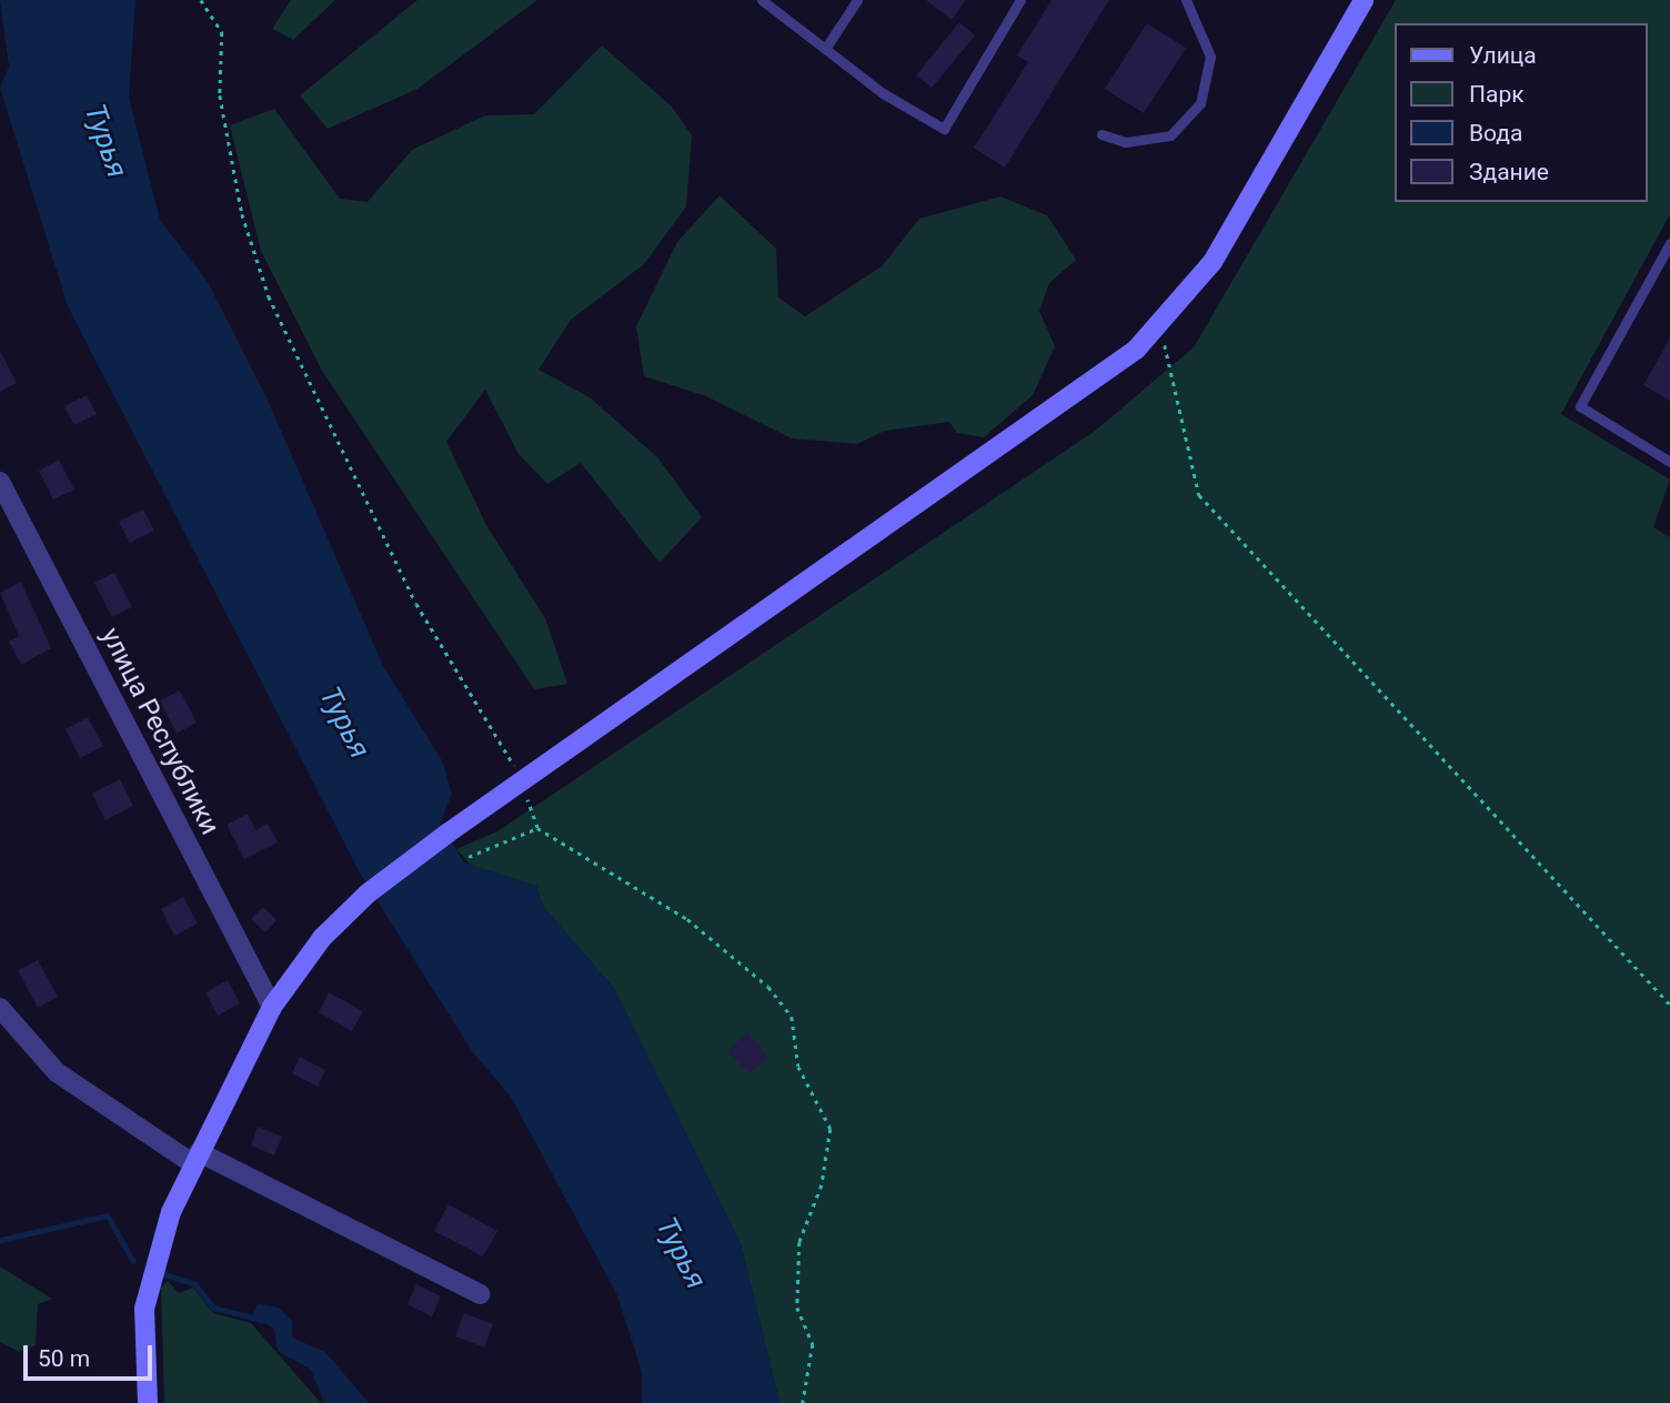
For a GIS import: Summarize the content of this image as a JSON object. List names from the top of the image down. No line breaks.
{"streets":{"street":["улица Республики"]},"water":["Турья"],"legend":["Улица","Парк","Вода","Здание"],"scale_bar":"50 m"}
